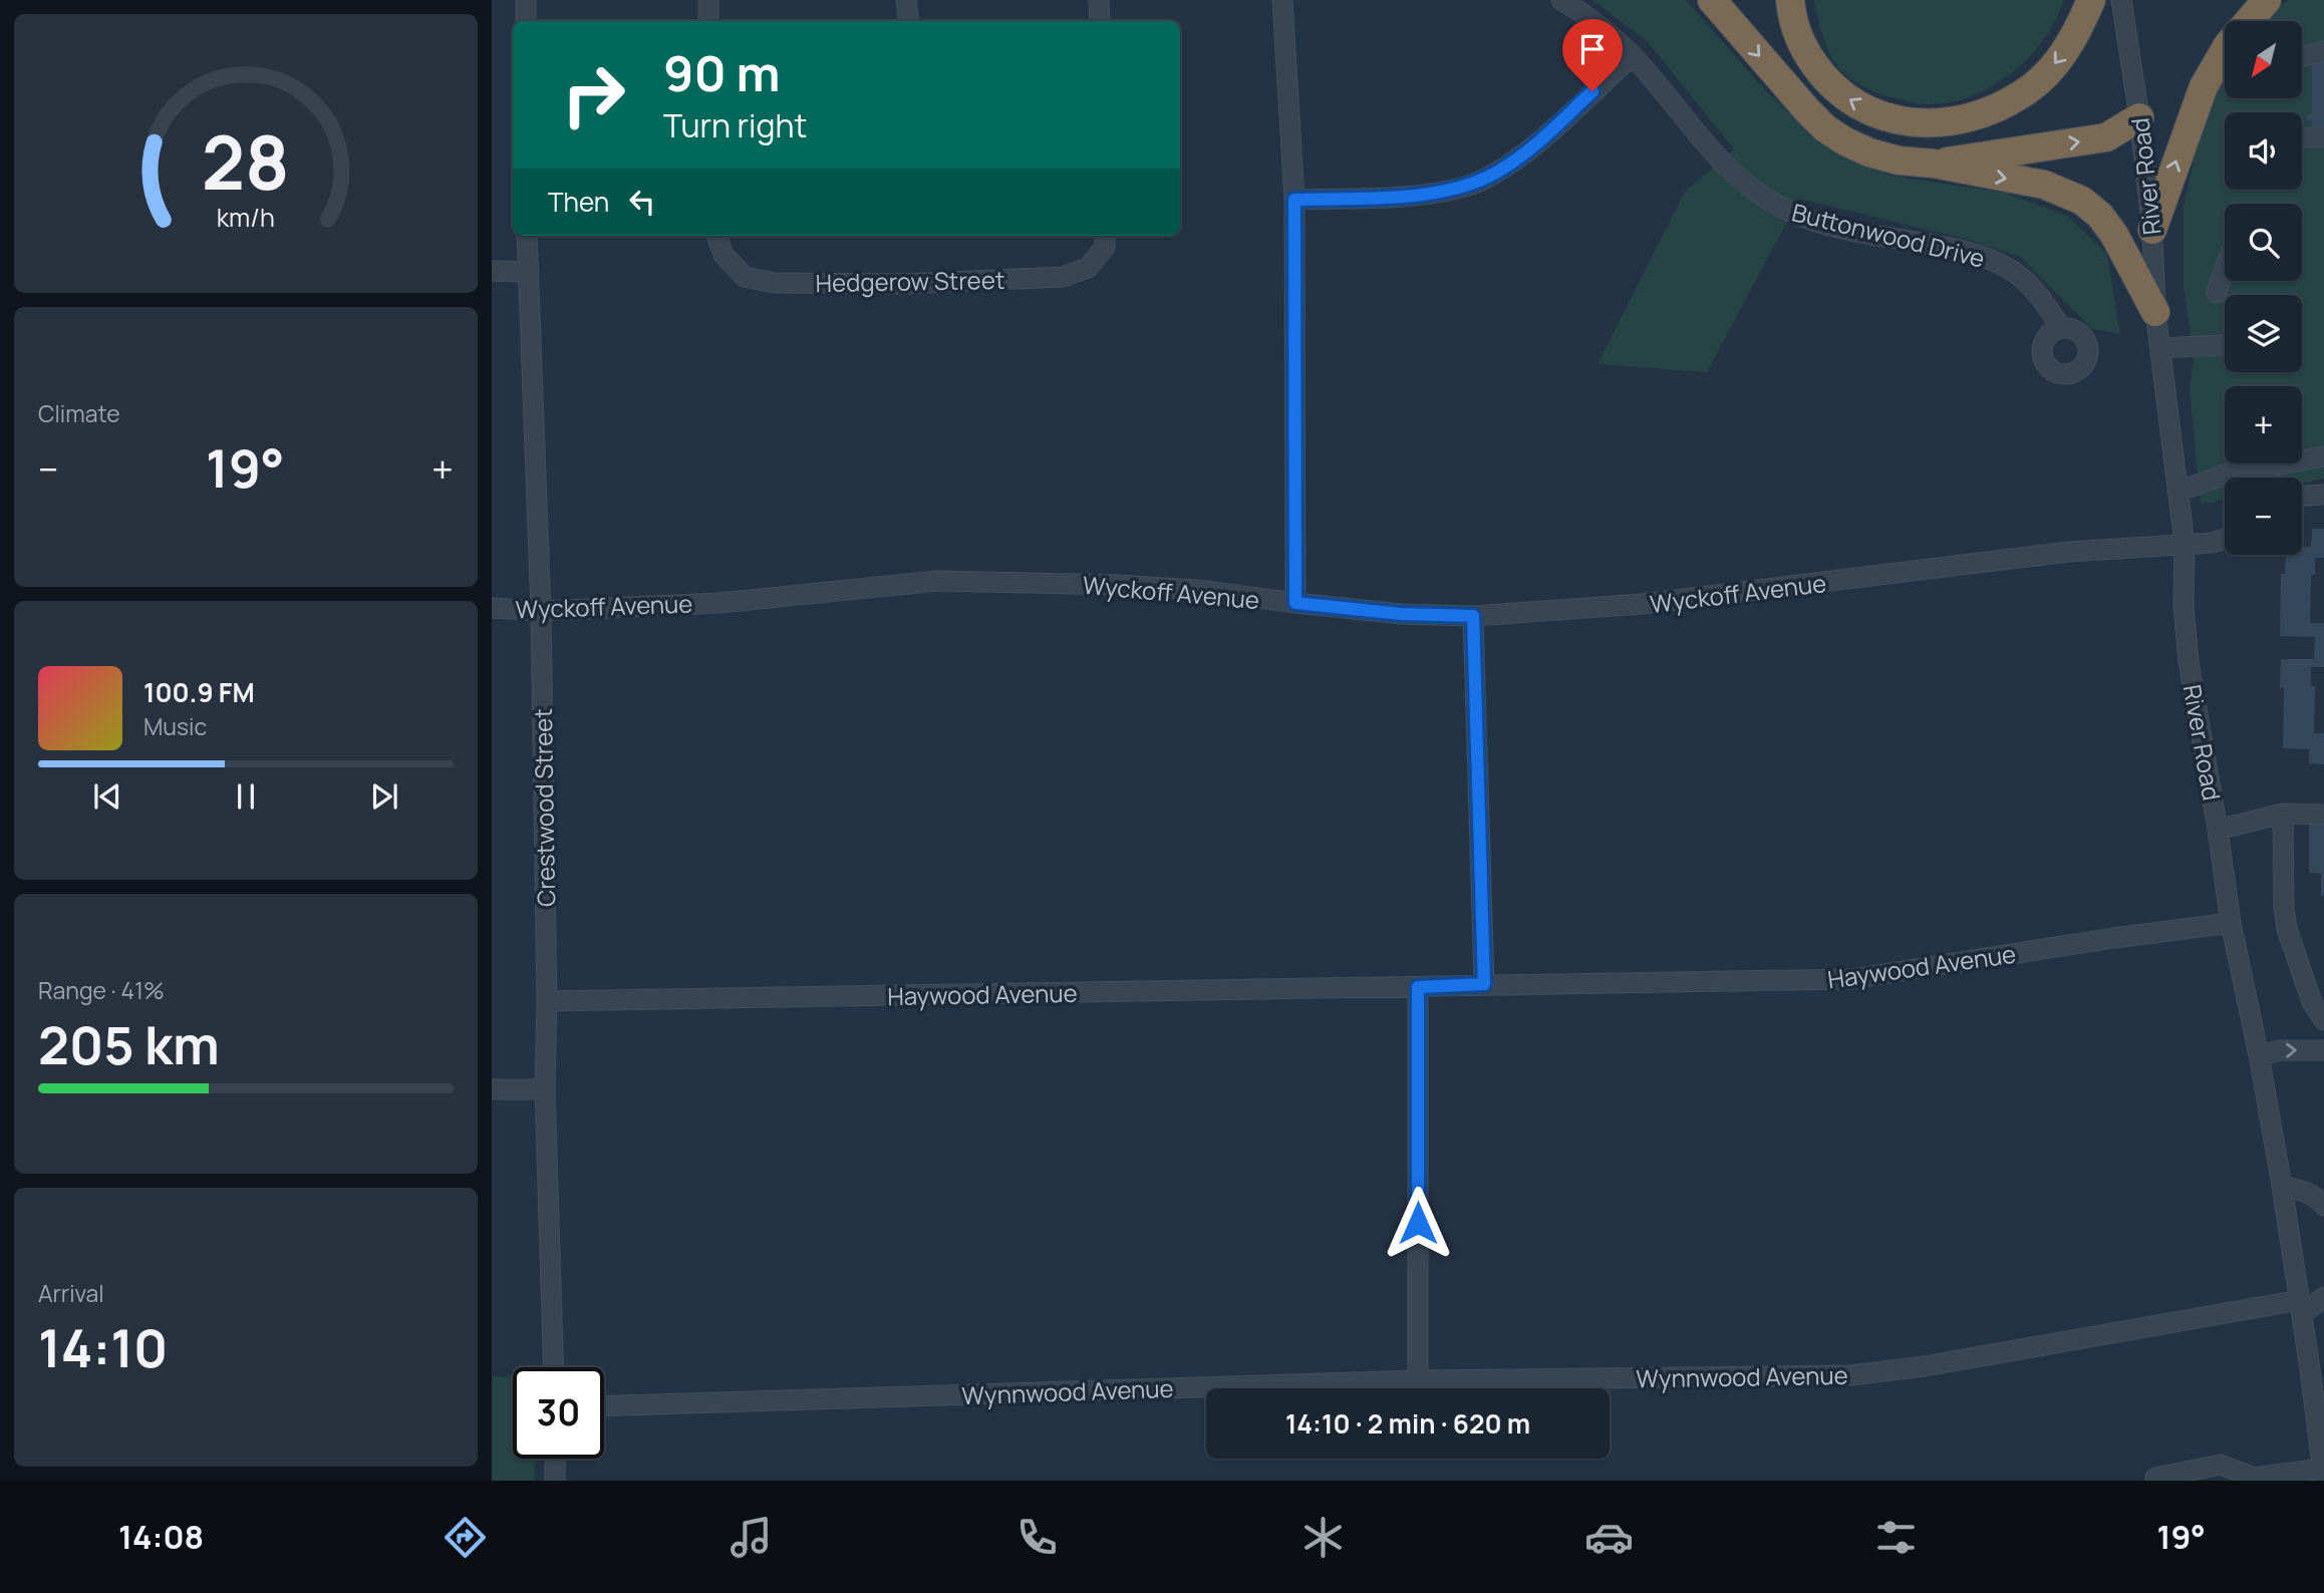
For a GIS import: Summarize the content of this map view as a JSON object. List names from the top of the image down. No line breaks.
{"streets":{"street":["River Road","Buttonwood Drive","Hedgerow Street","Wyckoff Avenue","Crestwood Street","Haywood Avenue","Wynnwood Avenue"]},"crossings":[["River Road","Wyckoff Avenue"],["River Road","Haywood Avenue"],["River Road","Wynnwood Avenue"],["Wyckoff Avenue","Crestwood Street"],["Crestwood Street","Haywood Avenue"]],"north":"bottom left","page":{"map_buttons":["+","−"],"turn":["90 m","Turn right"],"then":"Then","tile":["Climate",["Range · 41%","205 km"],["Arrival","14:10"]],"heat":["−","19°","+"],"song":["100.9 FM","Music"],"limit":"30","trip":"14:10 · 2 min · 620 m","tabs":["14:08","19°"],"gauge":["28","km/h"]}}
